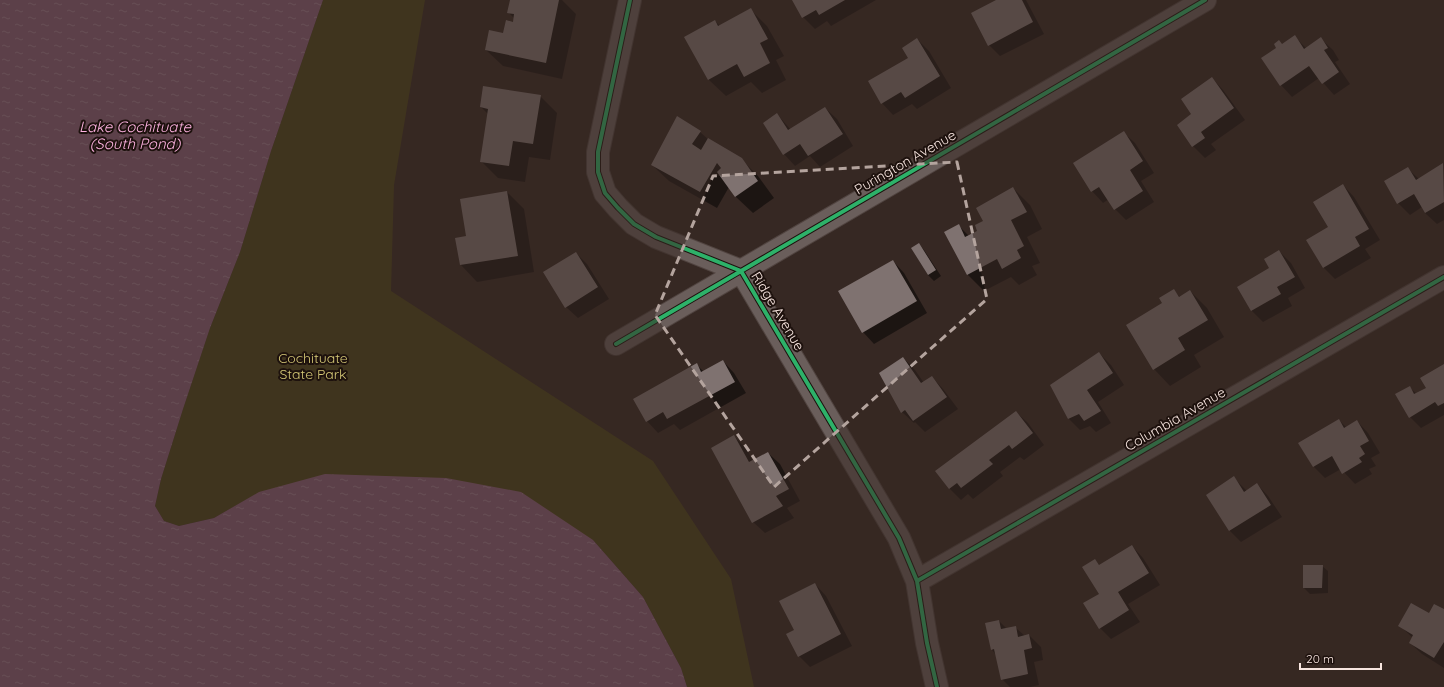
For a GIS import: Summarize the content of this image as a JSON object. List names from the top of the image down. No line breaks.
{"streets":{"street":["Purington Avenue","Ridge Avenue","Columbia Avenue"]},"crossings":[["Purington Avenue","Ridge Avenue"],["Ridge Avenue","Columbia Avenue"]],"water":["Lake Cochituate (South Pond)"],"parks":["Cochituate State Park"],"scale_bar":"20 m"}
